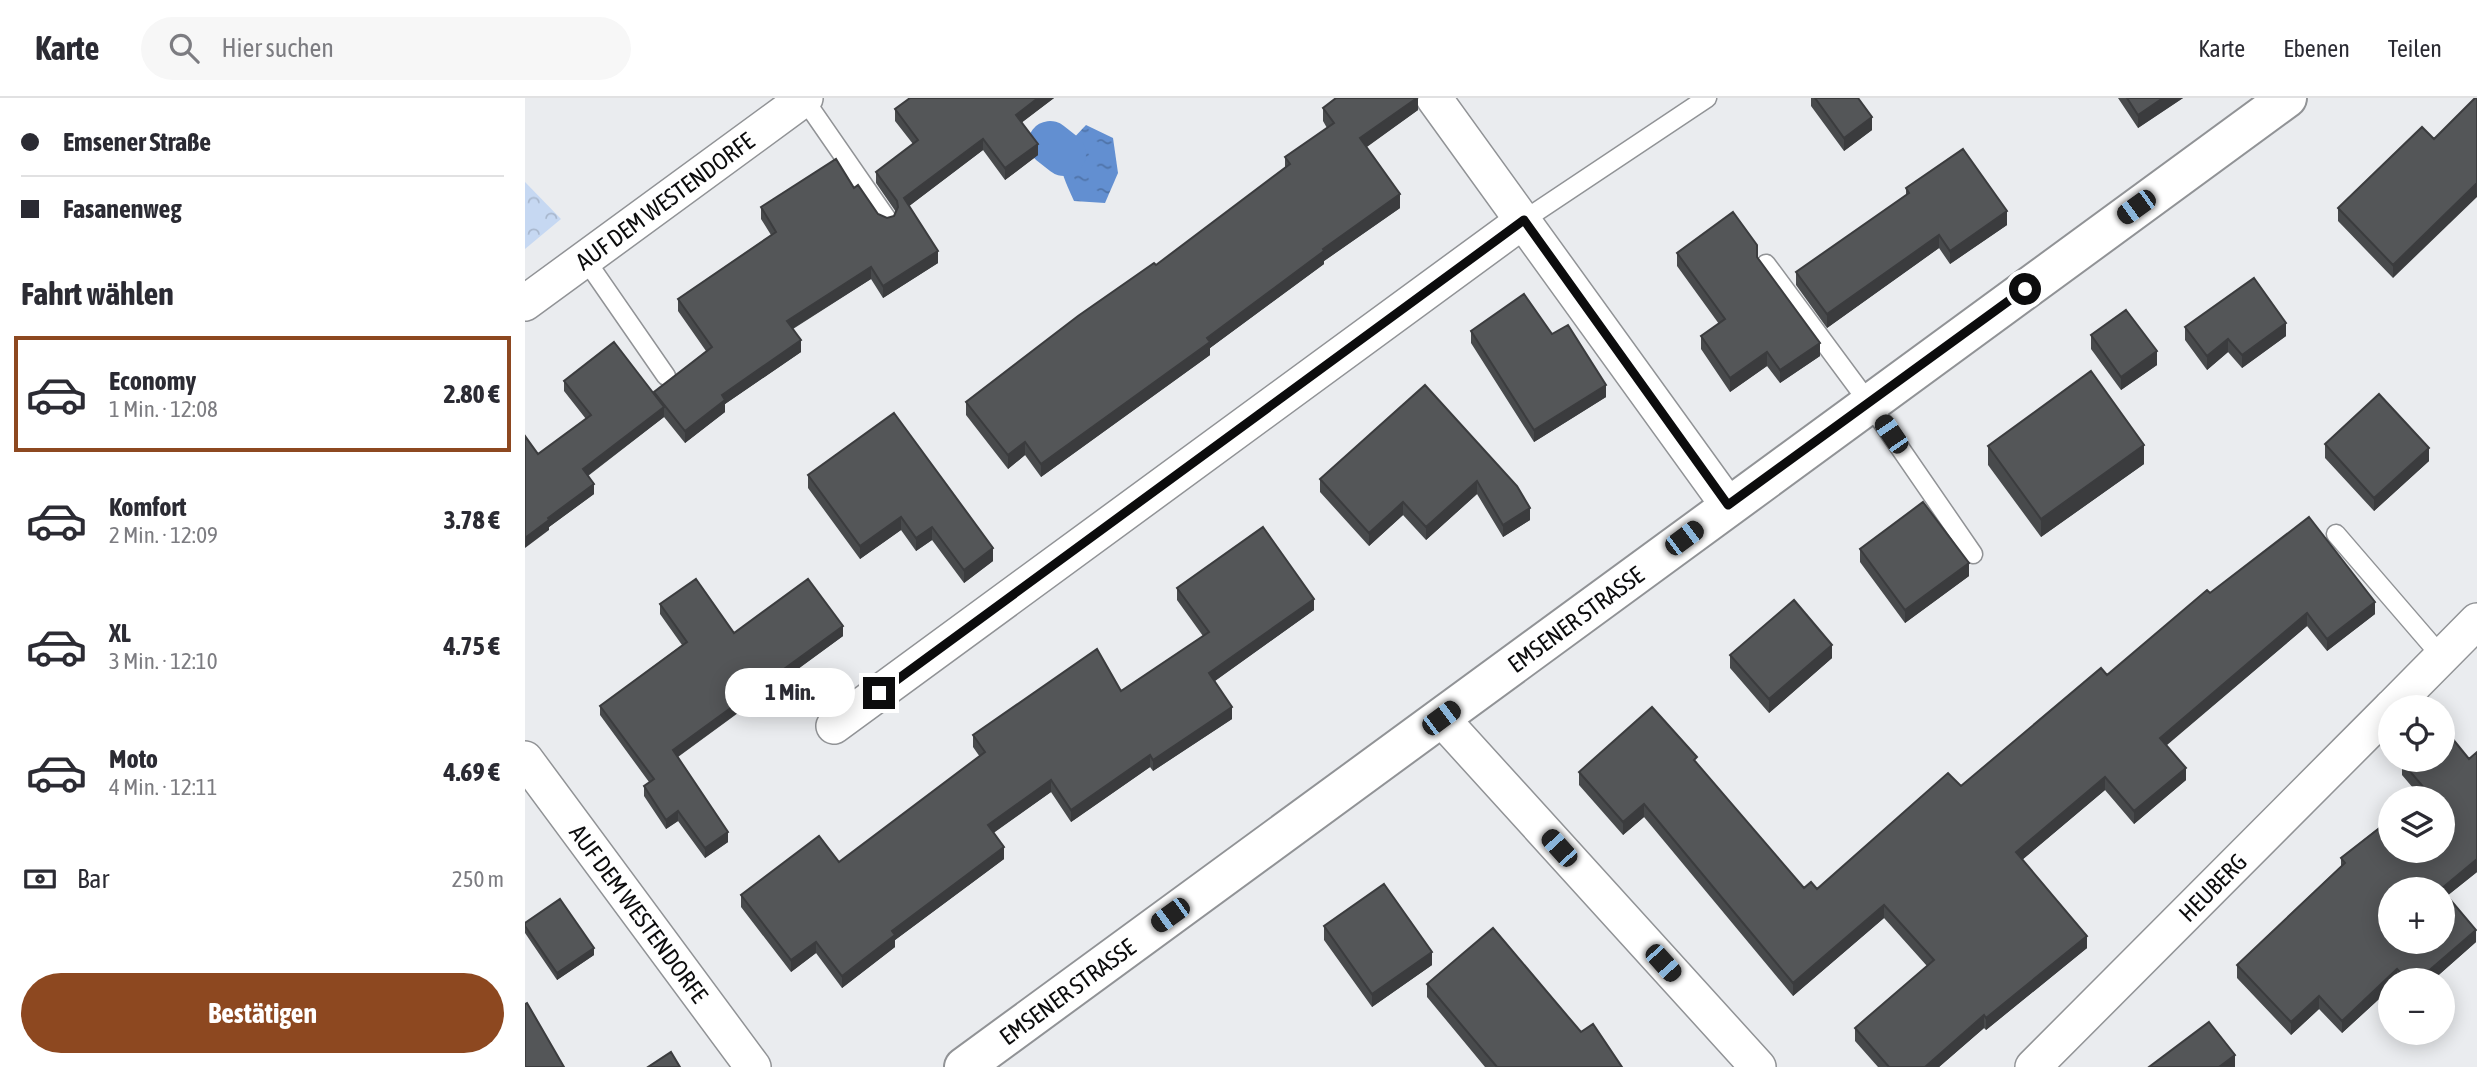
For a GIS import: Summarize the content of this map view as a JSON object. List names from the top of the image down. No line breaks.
{"streets":{"street":["AUF DEM WESTENDORFE","EMSENER STRASSE","HEUBERG"]},"page":{"header":"Karte","search":"Hier suchen","nav":["Karte","Ebenen","Teilen"],"banner":["Emsener Straße","Fasanenweg"],"heading":"Fahrt wählen","list":[{"name":"Economy","note":"1 Min. · 12:08","value":"2.80 €"},{"name":"Komfort","note":"2 Min. · 12:09","value":"3.78 €"},{"name":"XL","note":"3 Min. · 12:10","value":"4.75 €"},{"name":"Moto","note":"4 Min. · 12:11","value":"4.69 €"}],"bubble":"1 Min.","map_buttons":["+","−"],"pay":["Bar","250 m"],"buttons":"Bestätigen"}}
